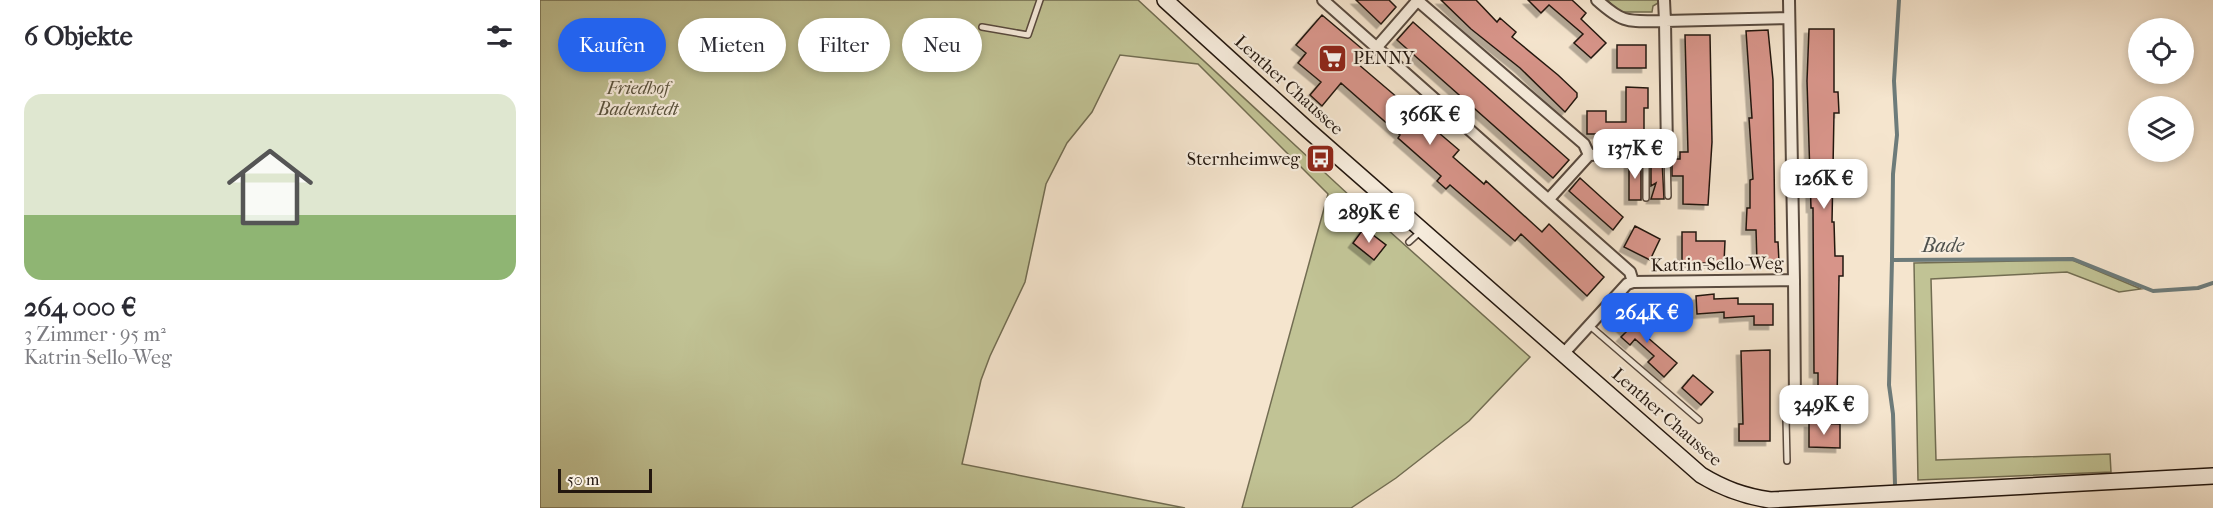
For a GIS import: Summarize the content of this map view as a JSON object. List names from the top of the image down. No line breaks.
{"streets":{"street":["Lenther Chaussee","Katrin-Sello-Weg"]},"crossings":[["Lenther Chaussee","Katrin-Sello-Weg"]],"water":["Bade"],"parks":["Friedhof Badenstedt"],"places":{"supermarket":["PENNY"],"bus stop":["Sternheimweg"]},"scale_bar":"50 m","page":{"heading":"6 Objekte","chip":["Kaufen","Mieten","Filter","Neu"],"list":[{"name":"264 000 €","note":"3 Zimmer · 95 m² · Katrin-Sello-Weg"}],"price":["366K €","137K €","126K €","289K €","264K €","349K €"],"scale":"50 m"}}
